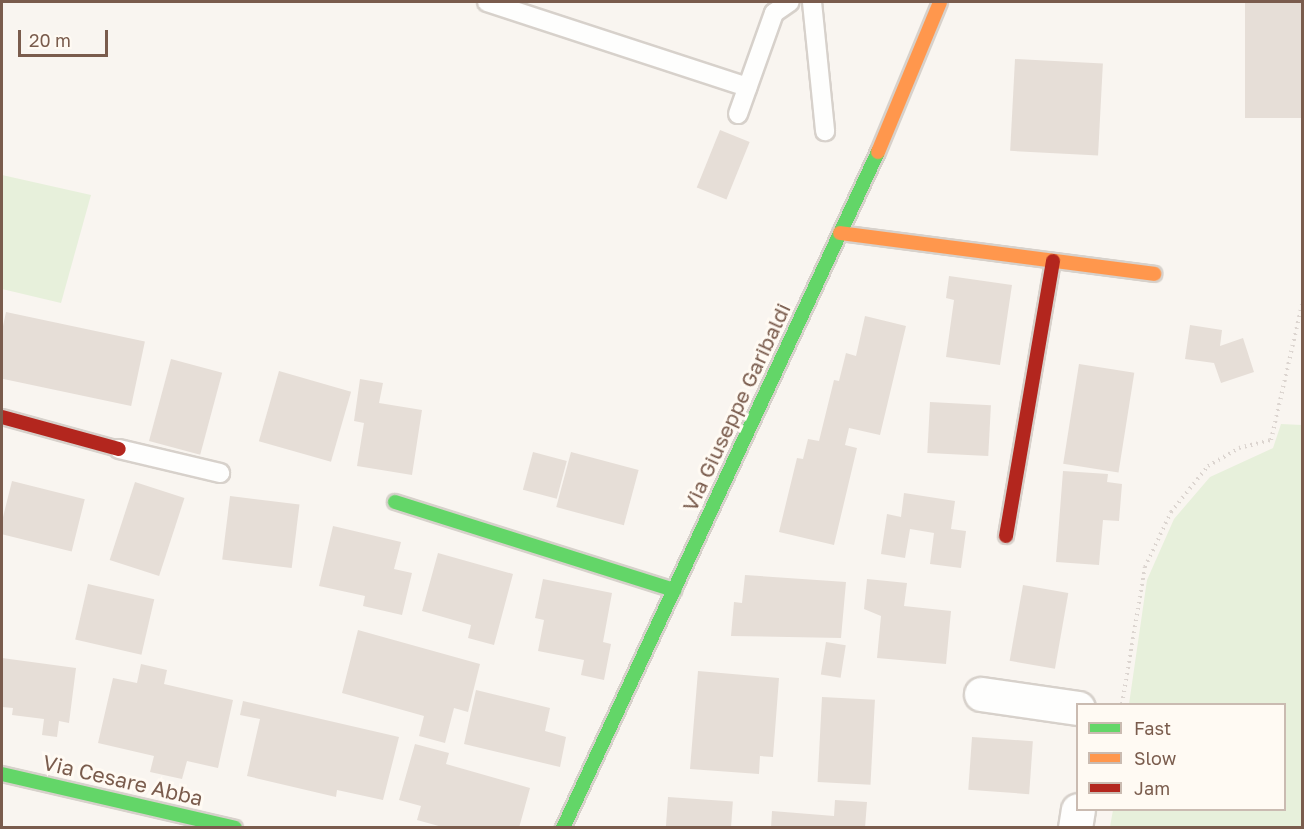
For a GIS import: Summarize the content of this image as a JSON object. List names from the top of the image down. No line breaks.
{"streets":{"street":["Via Giuseppe Garibaldi","Via Cesare Abba"]},"legend":["Fast","Slow","Jam"],"scale_bar":"20 m"}
